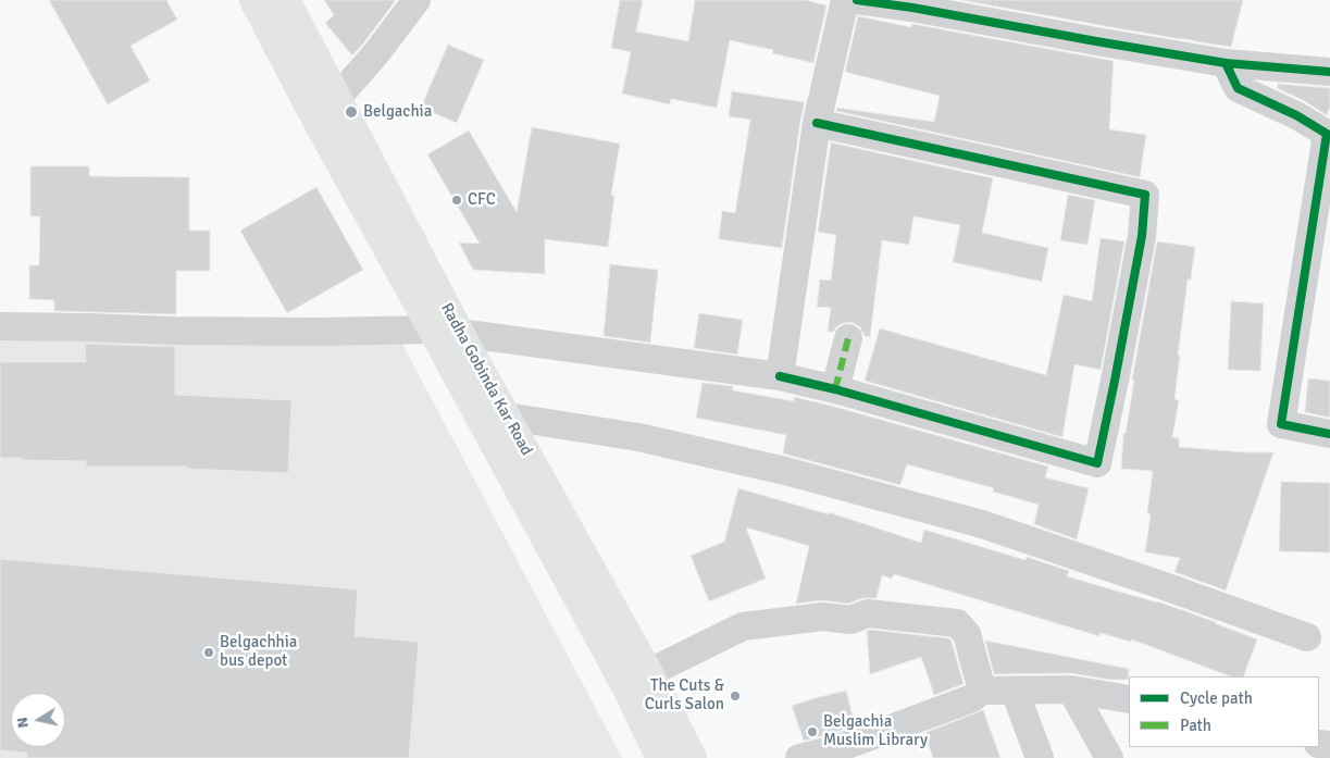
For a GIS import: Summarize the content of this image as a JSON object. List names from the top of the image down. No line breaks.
{"streets":{"main road":["Radha Gobinda Kar Road"]},"places":["Belgachia","CFC","Belgachhia bus depot","The Cuts & Curls Salon","Belgachia Muslim Library"],"legend":["Cycle path","Path"],"north":"left"}
